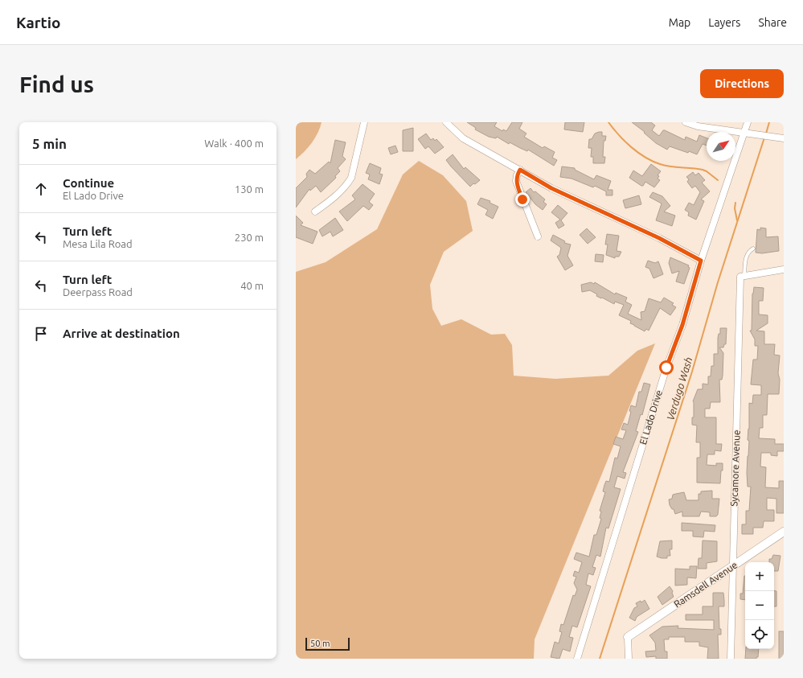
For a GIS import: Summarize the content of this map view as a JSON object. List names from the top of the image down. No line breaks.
{"streets":{"street":["El Lado Drive","Sycamore Avenue","Ramsdell Avenue"]},"crossings":[["Sycamore Avenue","Ramsdell Avenue"]],"water":["Verdugo Wash"],"scale_bar":"50 m","north":"top right","page":{"header":"Kartio","nav":["Map","Layers","Share"],"buttons":"Directions","title":"Find us","heading":["5 min","Walk · 400 m"],"list":[["Continue","El Lado Drive","130 m"],["Turn left","Mesa Lila Road","230 m"],["Turn left","Deerpass Road","40 m"],"Arrive at destination"],"map_buttons":["+","−"],"scale":"50 m"}}
